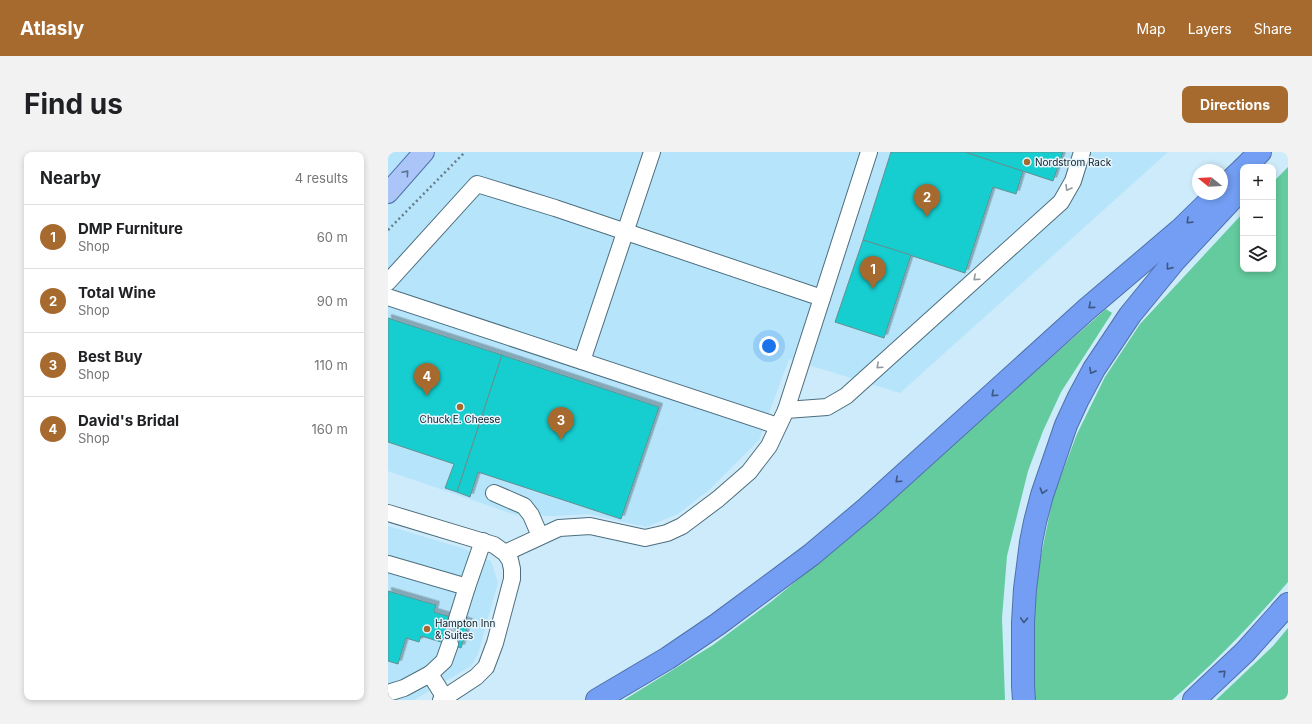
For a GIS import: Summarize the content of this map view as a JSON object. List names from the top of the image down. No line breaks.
{"places":["Nordstrom Rack","Chuck E. Cheese","Hampton Inn & Suites"],"north":"left","page":{"header":"Atlasly","nav":["Map","Layers","Share"],"buttons":"Directions","title":"Find us","heading":["Nearby","4 results"],"map_buttons":["+","−"],"pins":["2","1","4","3"],"list":[{"mark":"1","name":"DMP Furniture","note":"Shop","value":"60 m"},{"mark":"2","name":"Total Wine","note":"Shop","value":"90 m"},{"mark":"3","name":"Best Buy","note":"Shop","value":"110 m"},{"mark":"4","name":"David's Bridal","note":"Shop","value":"160 m"}]}}
